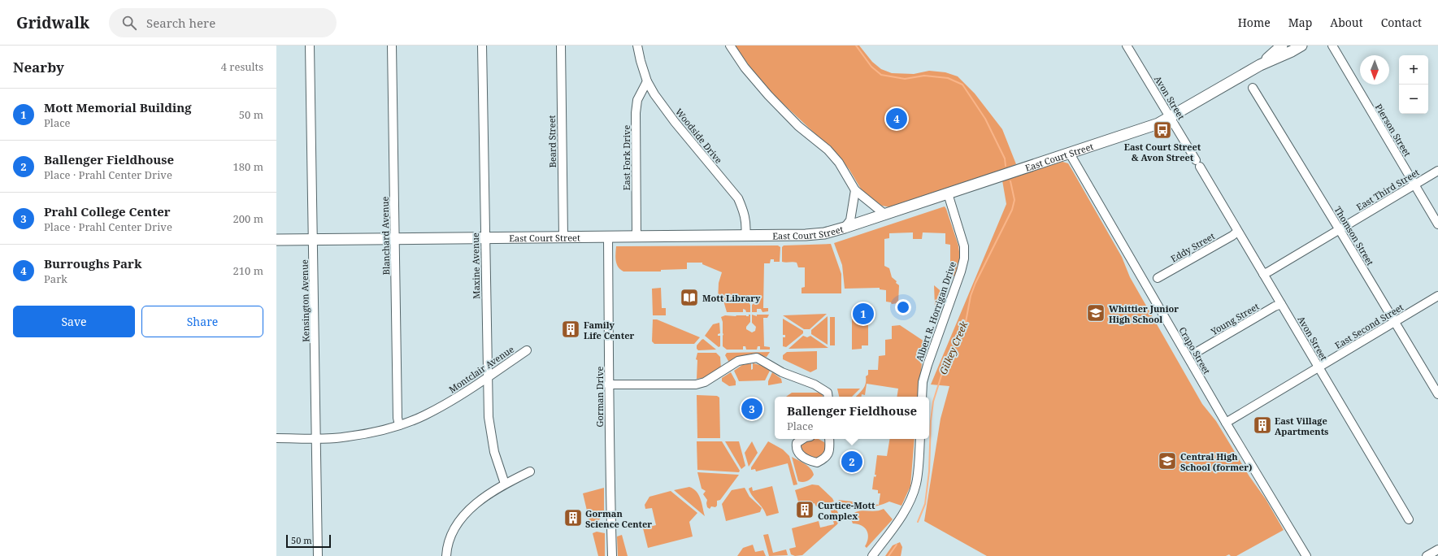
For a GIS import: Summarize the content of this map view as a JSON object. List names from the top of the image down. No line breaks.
{"streets":{"main road":["East Court Street"],"street":["Avon Street","Pierson Street","Woodside Drive","Beard Street","East Fork Drive","East Third Street","Blanchard Avenue","Thomson Street","Eddy Street","Maxine Avenue","Kensington Avenue","Albert R. Horrigan Drive","Young Street","East Second Street","Crapo Street","Montclair Avenue","Gorman Drive"]},"crossings":[["Avon Street","East Court Street"],["Avon Street","East Third Street"],["Avon Street","Eddy Street"],["Avon Street","Young Street"],["Avon Street","East Second Street"],["Pierson Street","East Third Street"],["Woodside Drive","East Court Street"],["Woodside Drive","East Fork Drive"],["Beard Street","East Court Street"],["East Court Street","East Fork Drive"],["East Court Street","Blanchard Avenue"],["East Court Street","Maxine Avenue"],["East Court Street","Kensington Avenue"],["East Court Street","Albert R. Horrigan Drive"],["East Court Street","Crapo Street"],["East Court Street","Gorman Drive"],["East Third Street","Thomson Street"],["Blanchard Avenue","Montclair Avenue"],["Thomson Street","East Second Street"],["Maxine Avenue","Montclair Avenue"],["Kensington Avenue","Montclair Avenue"],["East Second Street","Crapo Street"]],"water":["Gilkey Creek"],"places":{"bus stop":["East Court Street & Avon Street"],"library":["Mott Library"],"school or university":["Whittier Junior High School","Central High School (former)"],"building":["Family Life Center","East Village Apartments","Curtice-Mott Complex","Gorman Science Center"]},"scale_bar":"50 m","north":"bottom","page":{"header":"Gridwalk","search":"Search here","nav":["Home","Map","About","Contact"],"heading":["Nearby","4 results"],"map_buttons":["+","−"],"list":[{"mark":"1","name":"Mott Memorial Building","note":"Place","value":"50 m"},{"mark":"2","name":"Ballenger Fieldhouse","note":"Place · Prahl Center Drive","value":"180 m"},{"mark":"3","name":"Prahl College Center","note":"Place · Prahl Center Drive","value":"200 m"},{"mark":"4","name":"Burroughs Park","note":"Park","value":"210 m"}],"pins":["4","1","3","2"],"buttons":["Save","Share"],"popup":["Ballenger Fieldhouse","Place"],"scale":"50 m"}}
